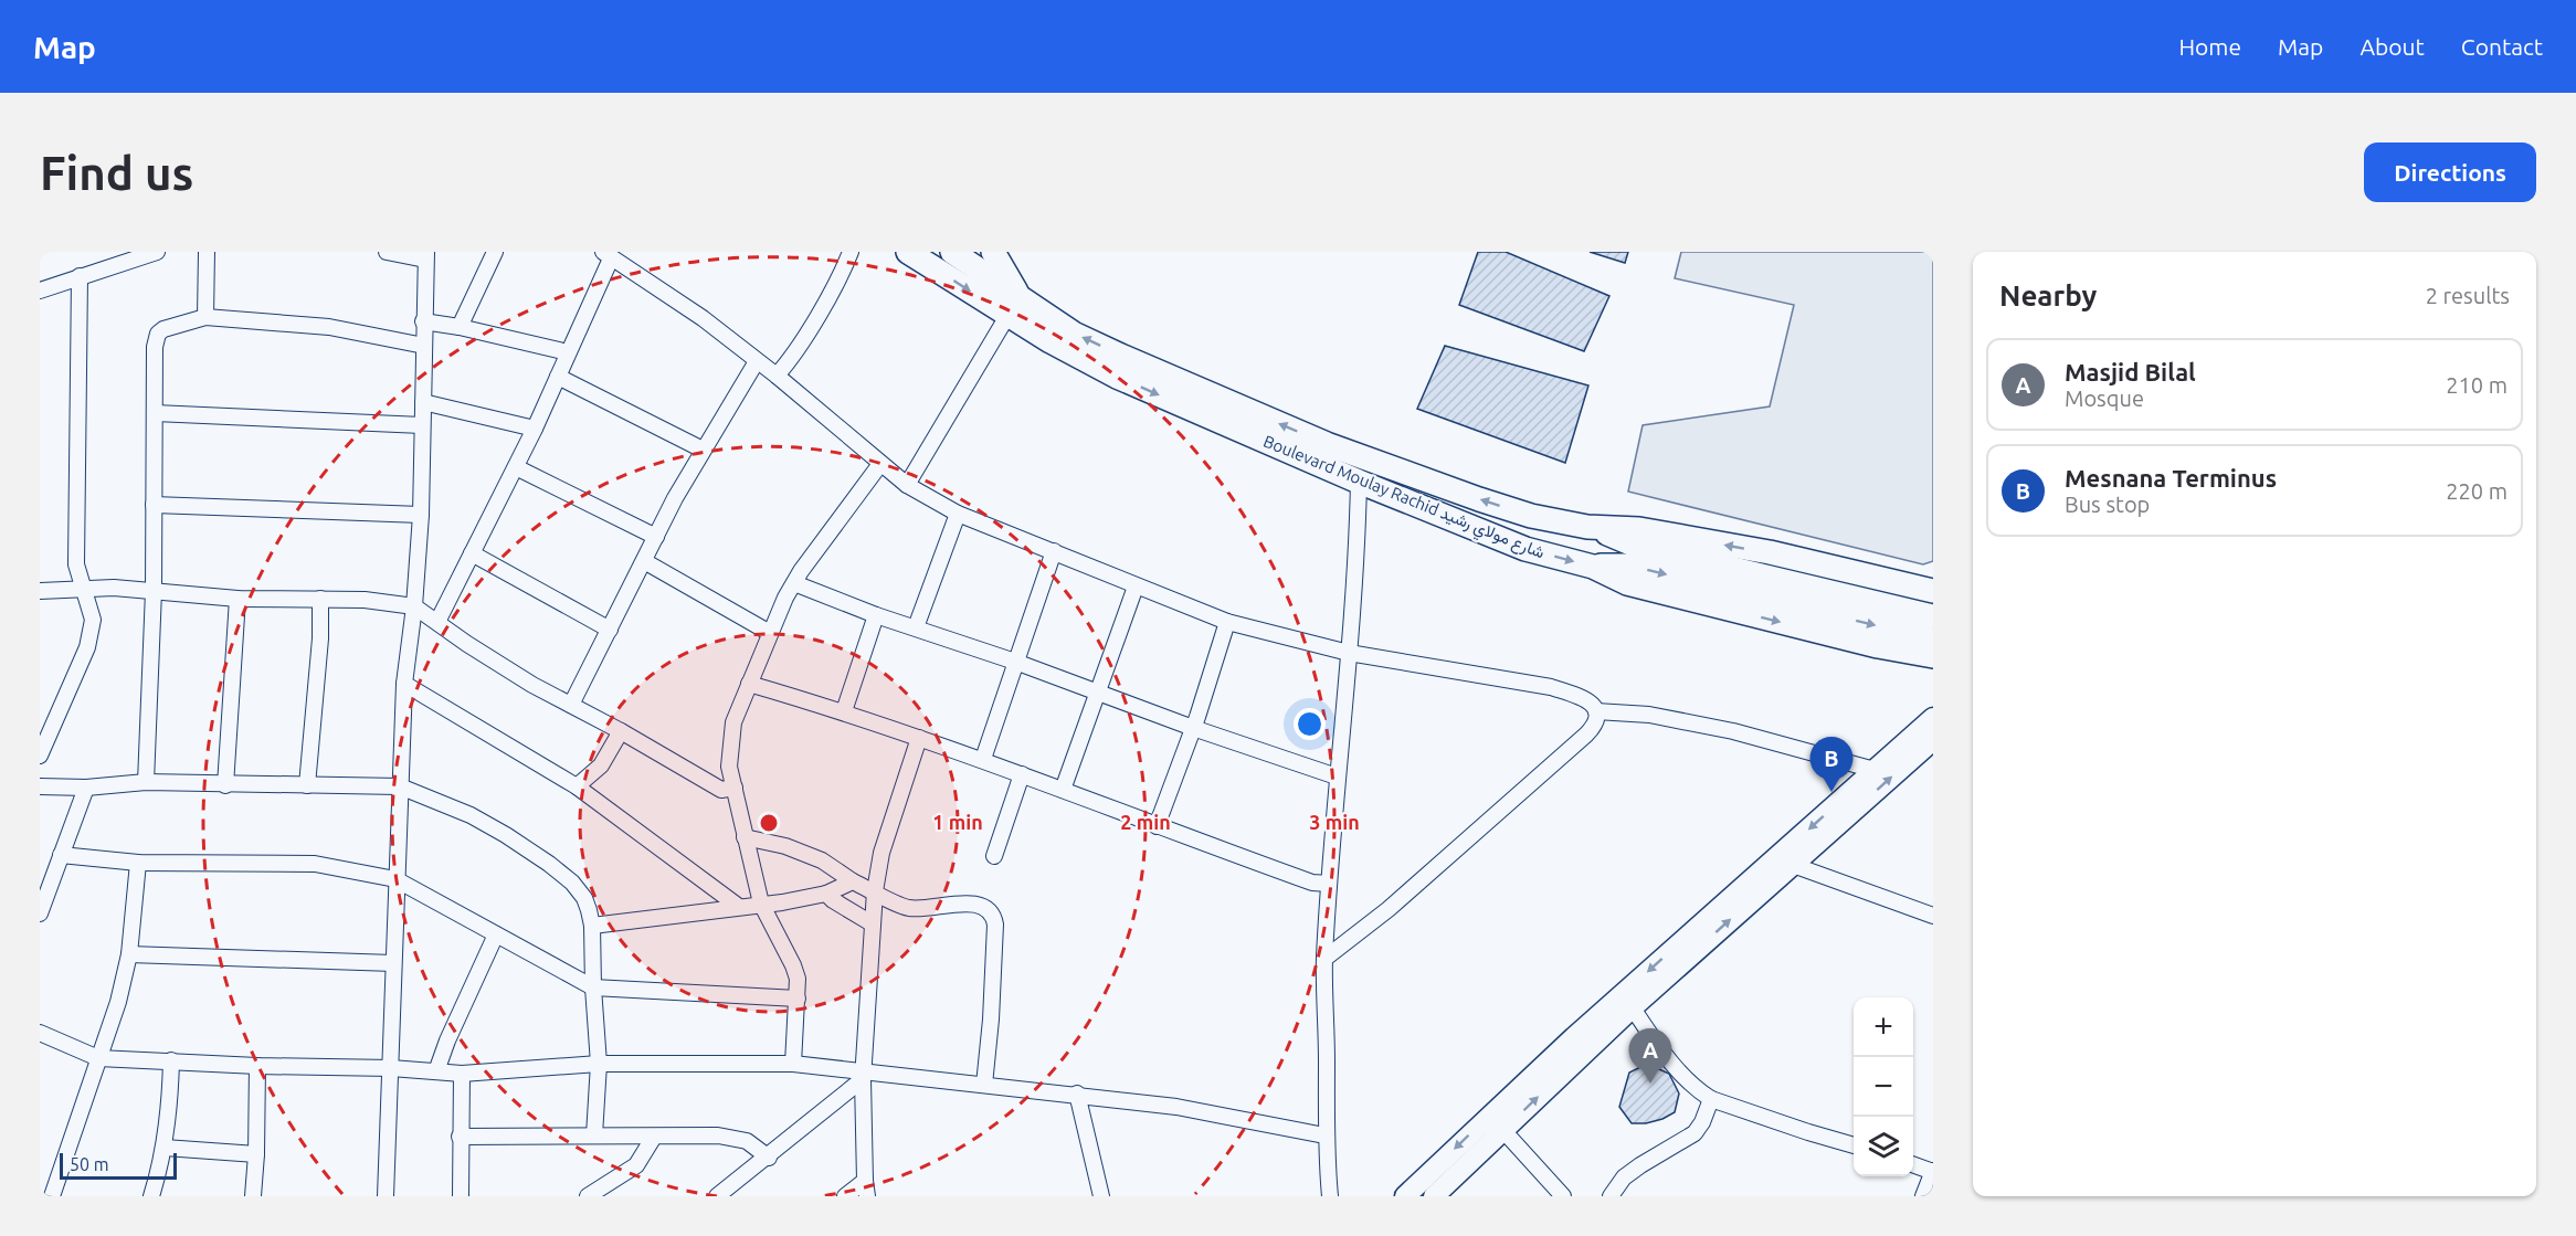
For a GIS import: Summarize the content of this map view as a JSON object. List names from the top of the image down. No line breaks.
{"streets":{"main road":["Boulevard Moulay Rachid شارع مولاي رشيد"]},"scale_bar":"50 m","page":{"header":"Map","nav":["Home","Map","About","Contact"],"buttons":"Directions","title":"Find us","heading":["Nearby","2 results"],"list":[{"mark":"A","name":"Masjid Bilal","note":"Mosque","value":"210 m"},{"mark":"B","name":"Mesnana Terminus","note":"Bus stop","value":"220 m"}],"pins":["B","A"],"map_buttons":["+","−"],"scale":"50 m"},"rings":["1 min","2 min","3 min"]}
